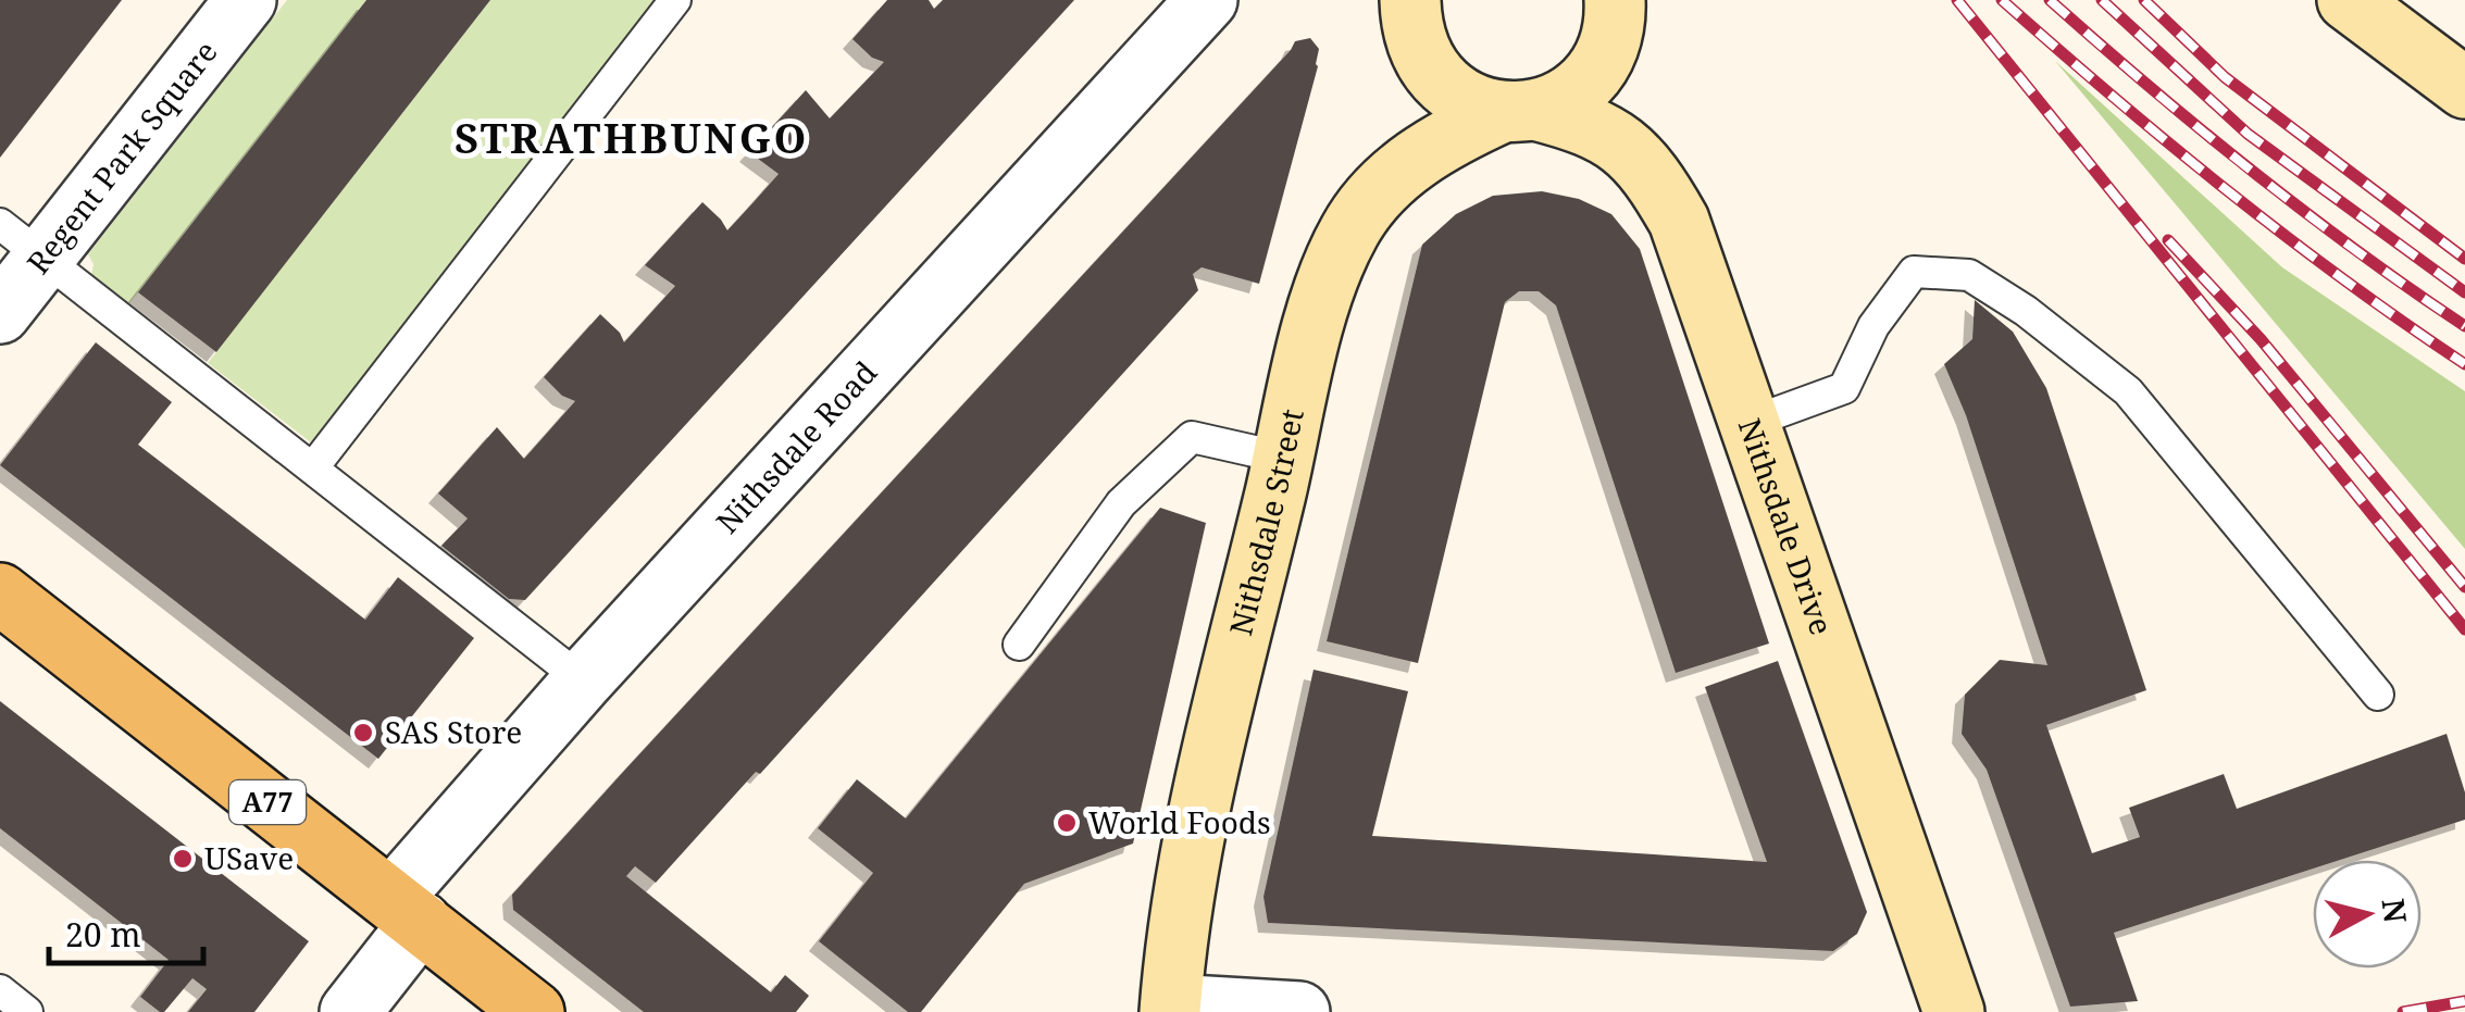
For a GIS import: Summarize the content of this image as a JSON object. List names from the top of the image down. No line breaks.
{"streets":{"main road":["Nithsdale Street","Nithsdale Drive","A77"],"street":["Regent Park Square","Nithsdale Road"]},"crossings":[["Nithsdale Road","A77"],["Nithsdale Street","Nithsdale Drive"]],"districts":["STRATHBUNGO"],"places":["SAS Store","World Foods","USave"],"scale_bar":"20 m","north":"right"}
